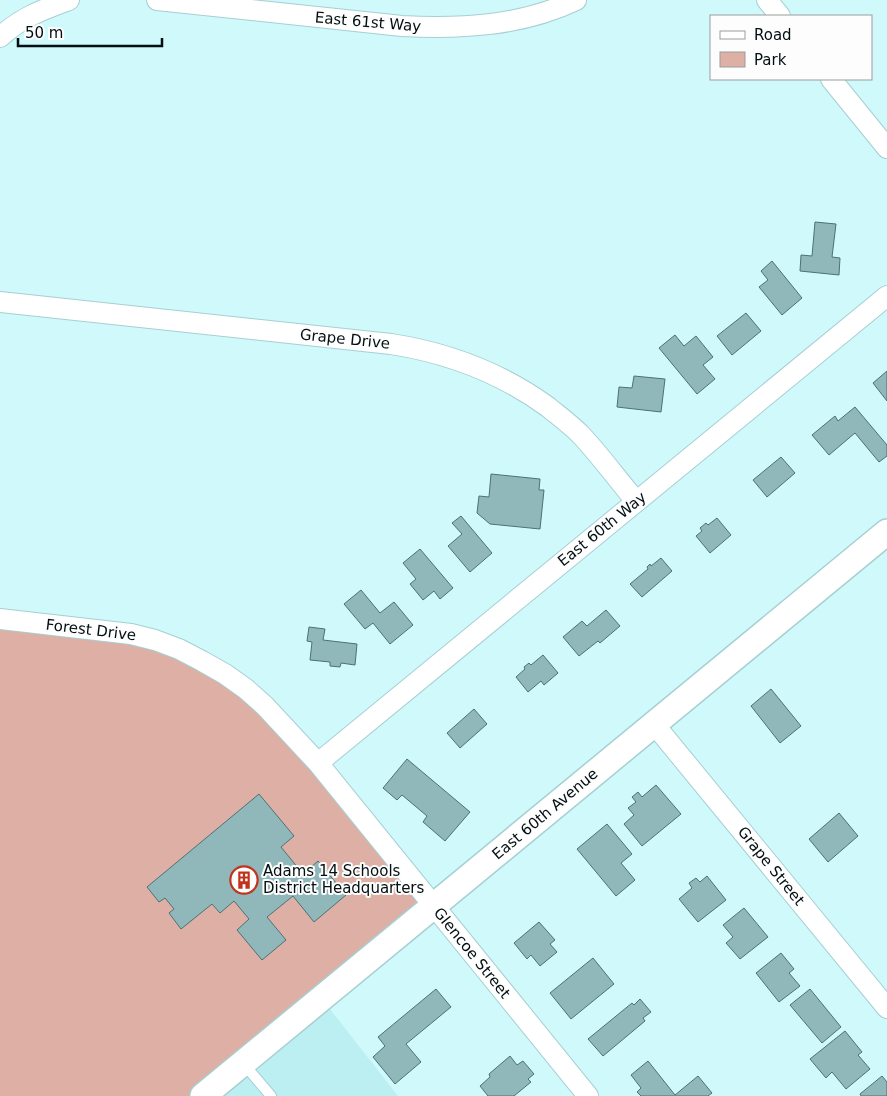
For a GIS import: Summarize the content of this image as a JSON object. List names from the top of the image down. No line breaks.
{"streets":{"street":["East 61st Way","Grape Drive","East 60th Way","Forest Drive","East 60th Avenue","Grape Street","Glencoe Street"]},"crossings":[["Grape Drive","East 60th Way"],["East 60th Way","Forest Drive"],["East 60th Way","Glencoe Street"],["Forest Drive","Glencoe Street"],["East 60th Avenue","Grape Street"],["East 60th Avenue","Glencoe Street"]],"places":{"building":["Adams 14 Schools District Headquarters"]},"legend":["Road","Park"],"scale_bar":"50 m"}
